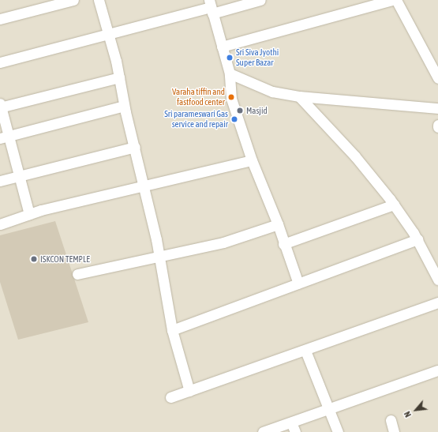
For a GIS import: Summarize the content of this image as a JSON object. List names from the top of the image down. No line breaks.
{"places":["Sri Siva Jyothi Super Bazar","Varaha tiffin and fastfood center","Masjid","Sri parameswari Gas service and repair","ISKCON TEMPLE"],"north":"bottom left"}
